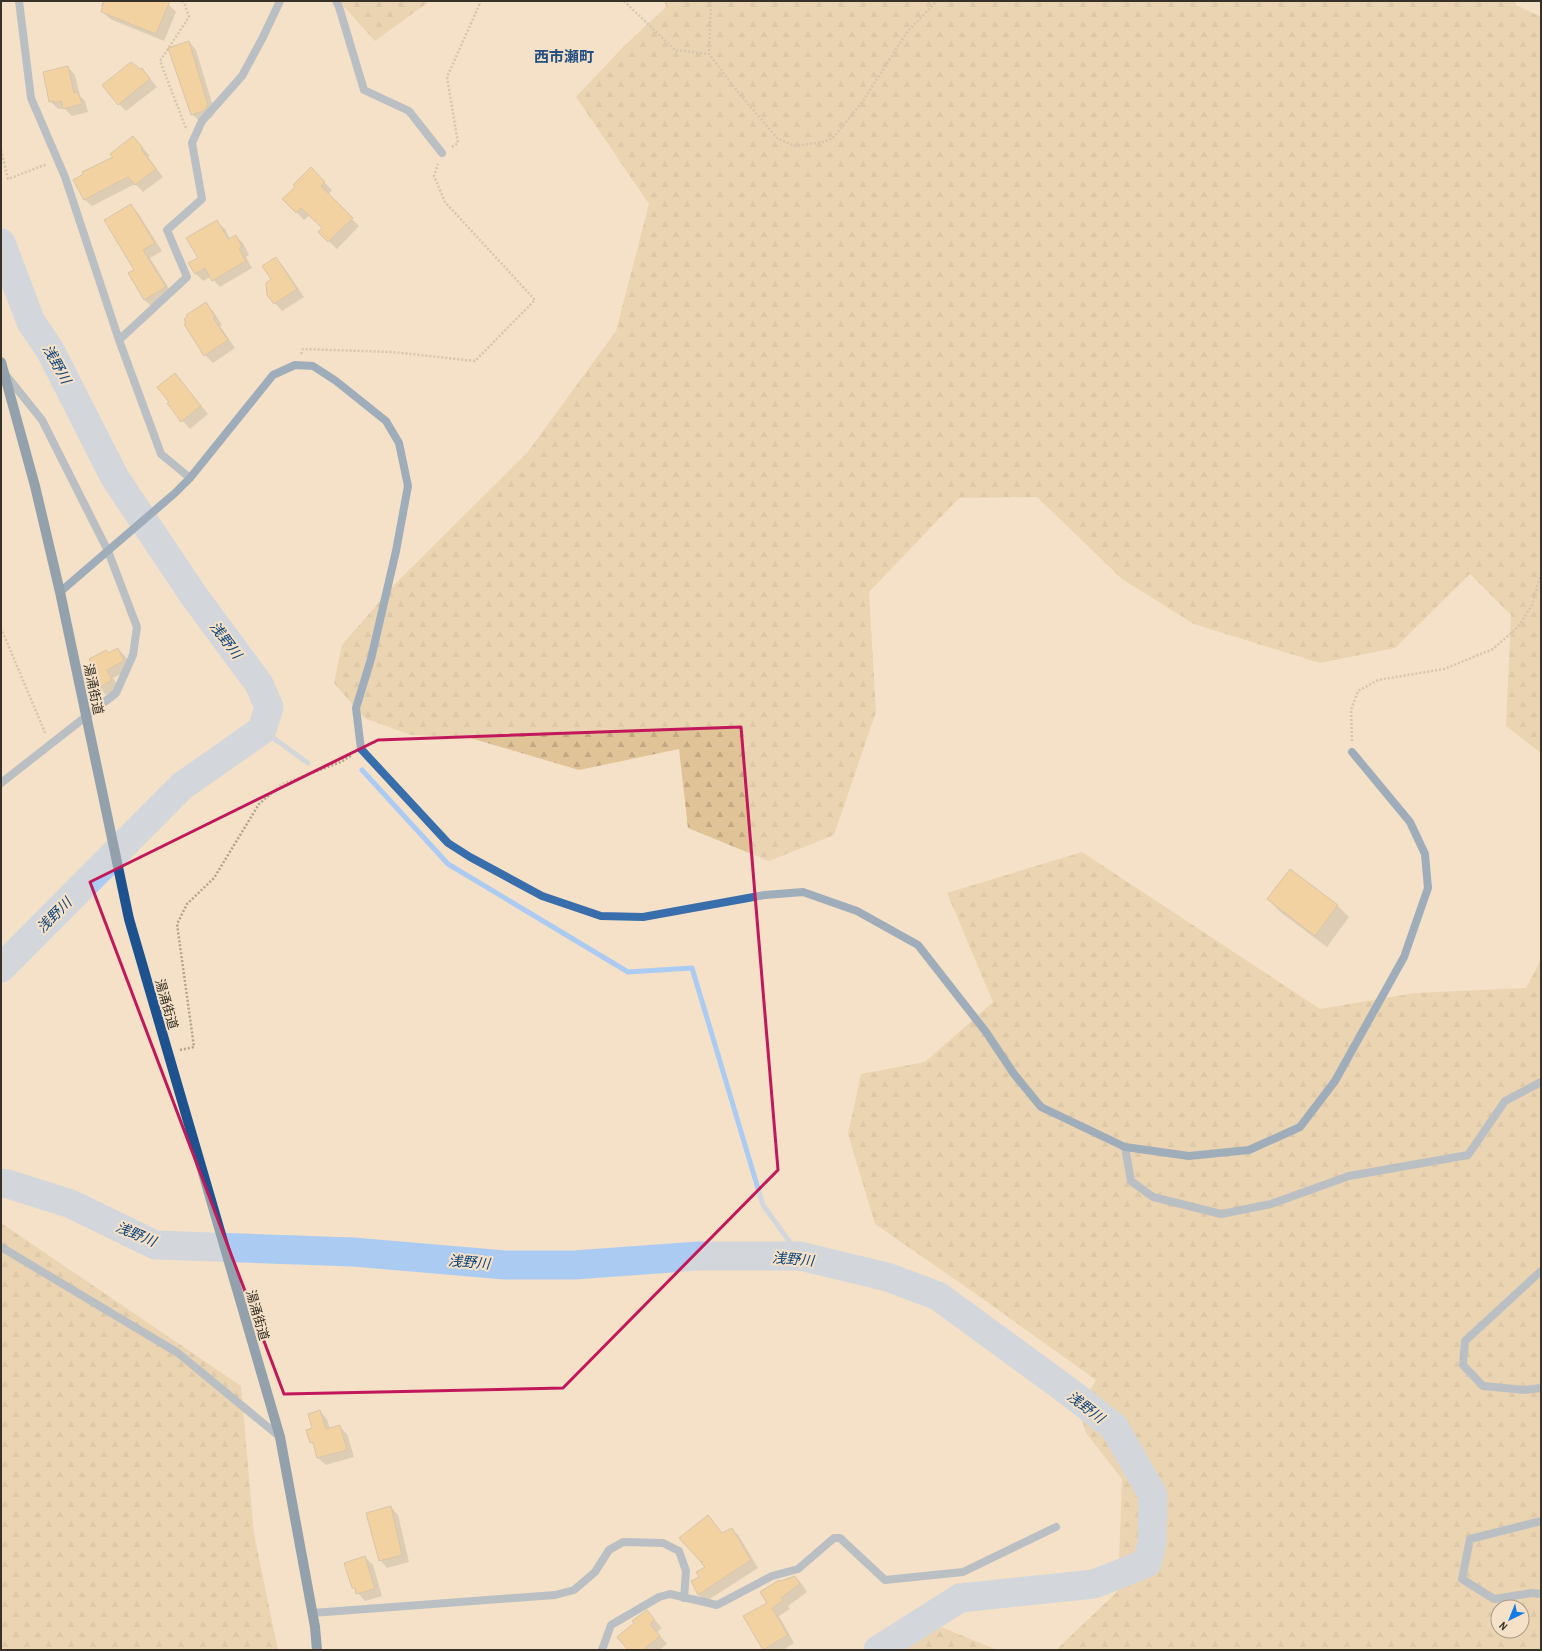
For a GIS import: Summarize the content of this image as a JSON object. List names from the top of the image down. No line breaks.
{"streets":{"main road":["湯涌街道"]},"districts":["西市瀬町"],"water":["浅野川"],"north":"bottom left"}
